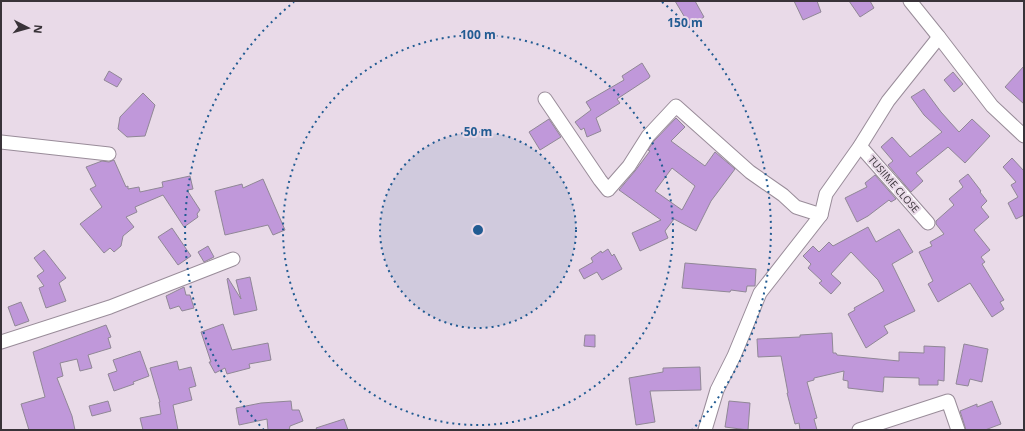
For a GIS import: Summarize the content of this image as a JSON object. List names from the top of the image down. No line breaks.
{"streets":{"street":["TUSIIME CLOSE"]},"north":"right","rings":["150 m","100 m","50 m"]}
